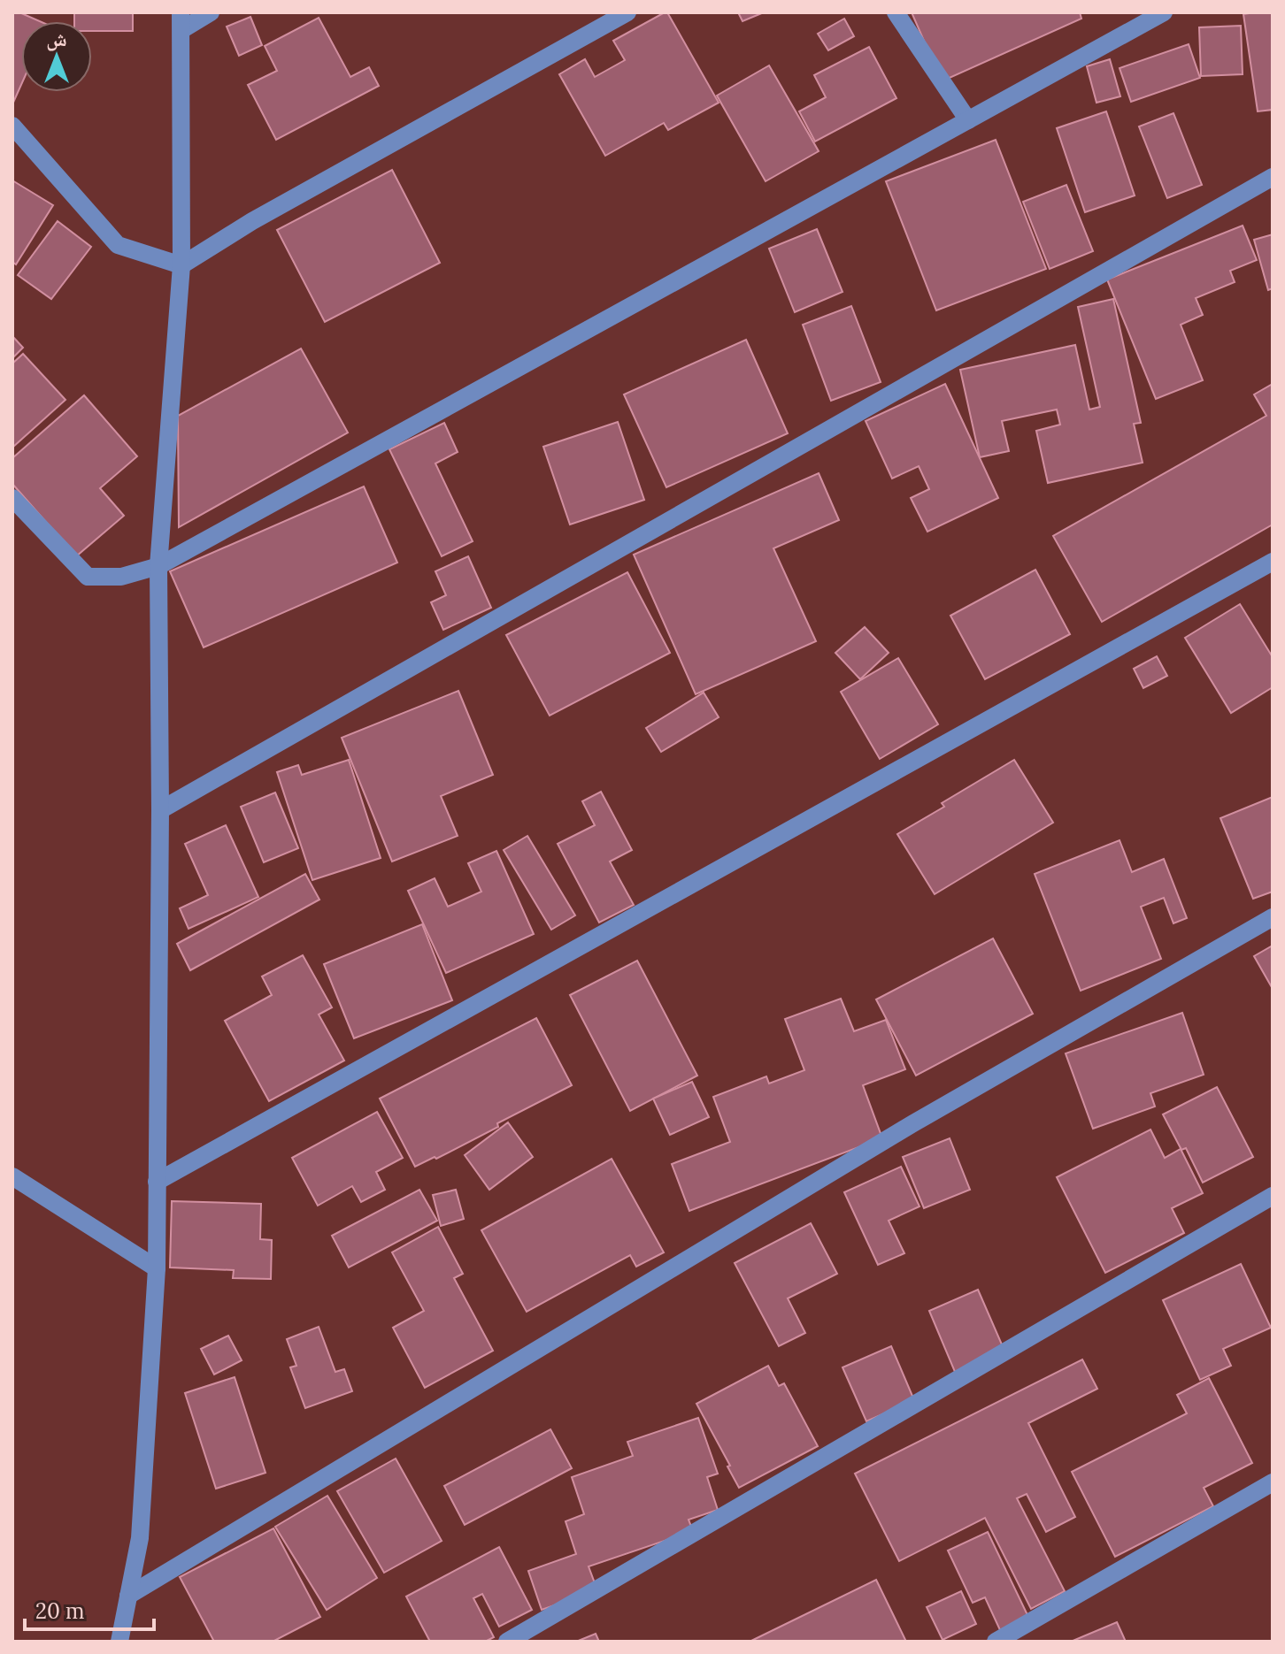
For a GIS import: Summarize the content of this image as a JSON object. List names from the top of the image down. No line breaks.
{"scale_bar":"20 m","north":"top"}
